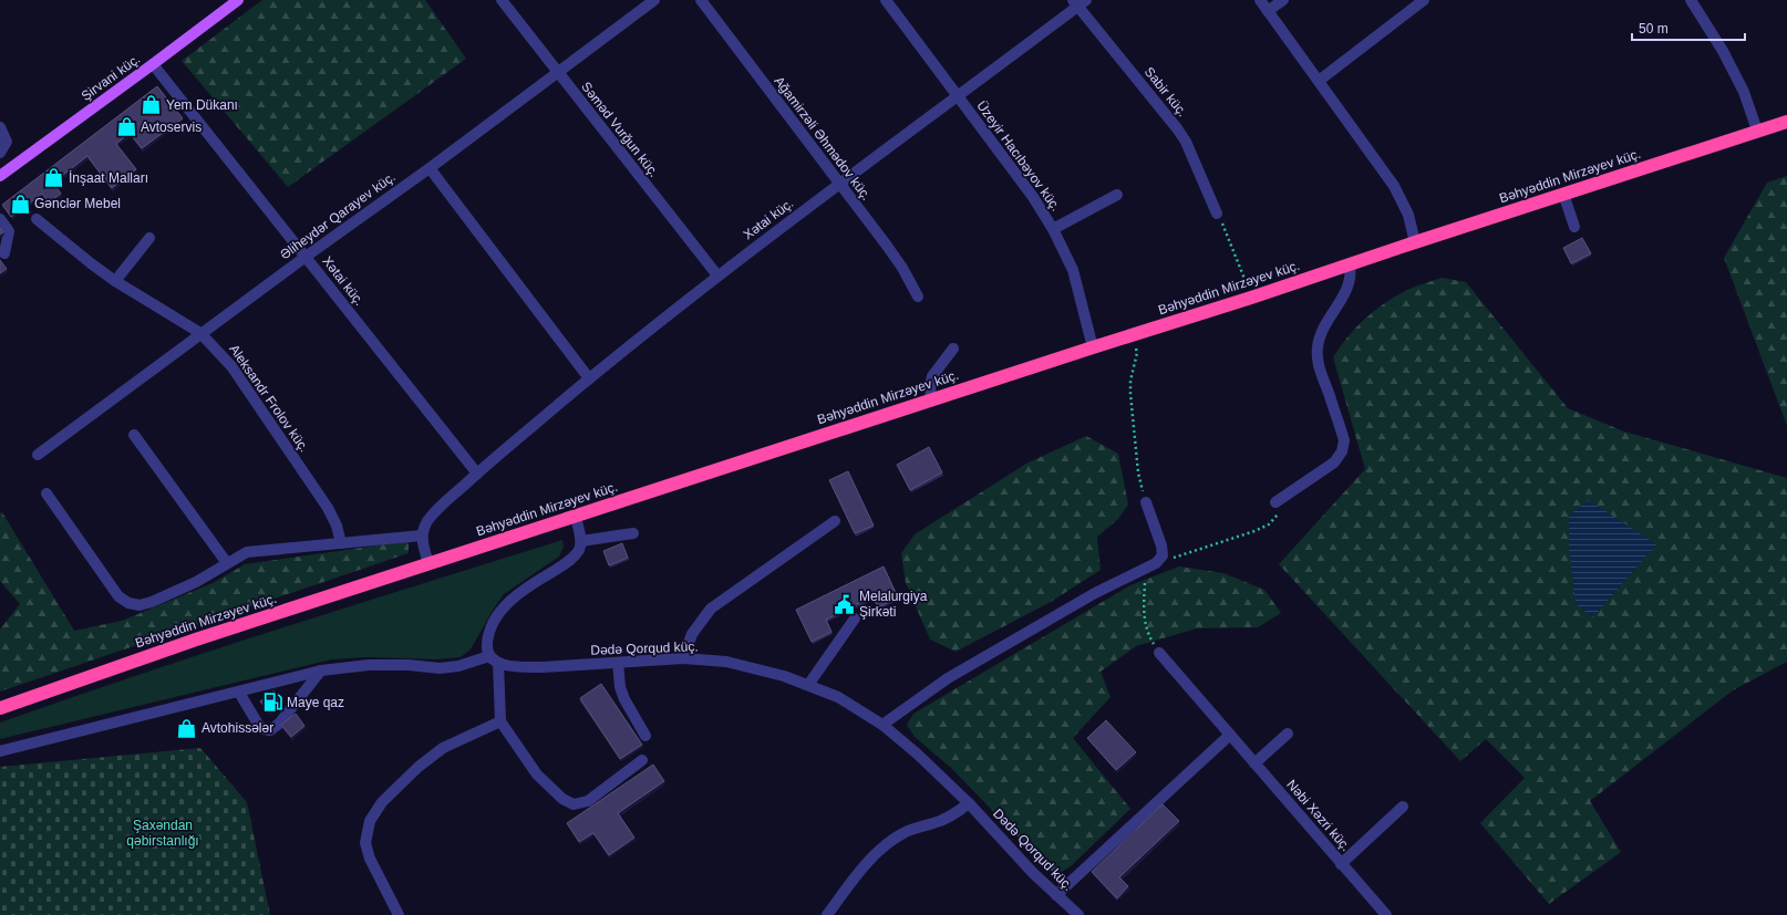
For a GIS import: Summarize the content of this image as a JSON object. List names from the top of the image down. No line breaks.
{"streets":{"highway":["Bəhyəddin Mirzəyev küç."],"main road":["Şirvani küç."],"street":["Sabir küç.","Səməd Vurğun küç.","Ağamirzəli Əhmədov küç.","Üzeyir Hacıbəyov küç.","Əliheydər Qarayev küç.","Xətai küç.","Aleksandr Frolov küç.","Dədə Qorqud küç.","Nəbi Xəzri küç."]},"crossings":[["Şirvani küç.","Xətai küç."],["Sabir küç.","Xətai küç."],["Səməd Vurğun küç.","Əliheydər Qarayev küç."],["Səməd Vurğun küç.","Xətai küç."],["Ağamirzəli Əhmədov küç.","Xətai küç."],["Üzeyir Hacıbəyov küç.","Bəhyəddin Mirzəyev küç."],["Üzeyir Hacıbəyov küç.","Xətai küç."],["Əliheydər Qarayev küç.","Xətai küç."],["Əliheydər Qarayev küç.","Aleksandr Frolov küç."]],"parks":["Şaxəndan qəbirstanlığı"],"places":{"shop":["Yem Dükanı","Avtoservis","İnşaat Malları","Gənclər Mebel","Avtohissələr"],"public building":["Melalurgiya Şirkəti"],"fuel station":["Maye qaz"]},"scale_bar":"50 m"}
